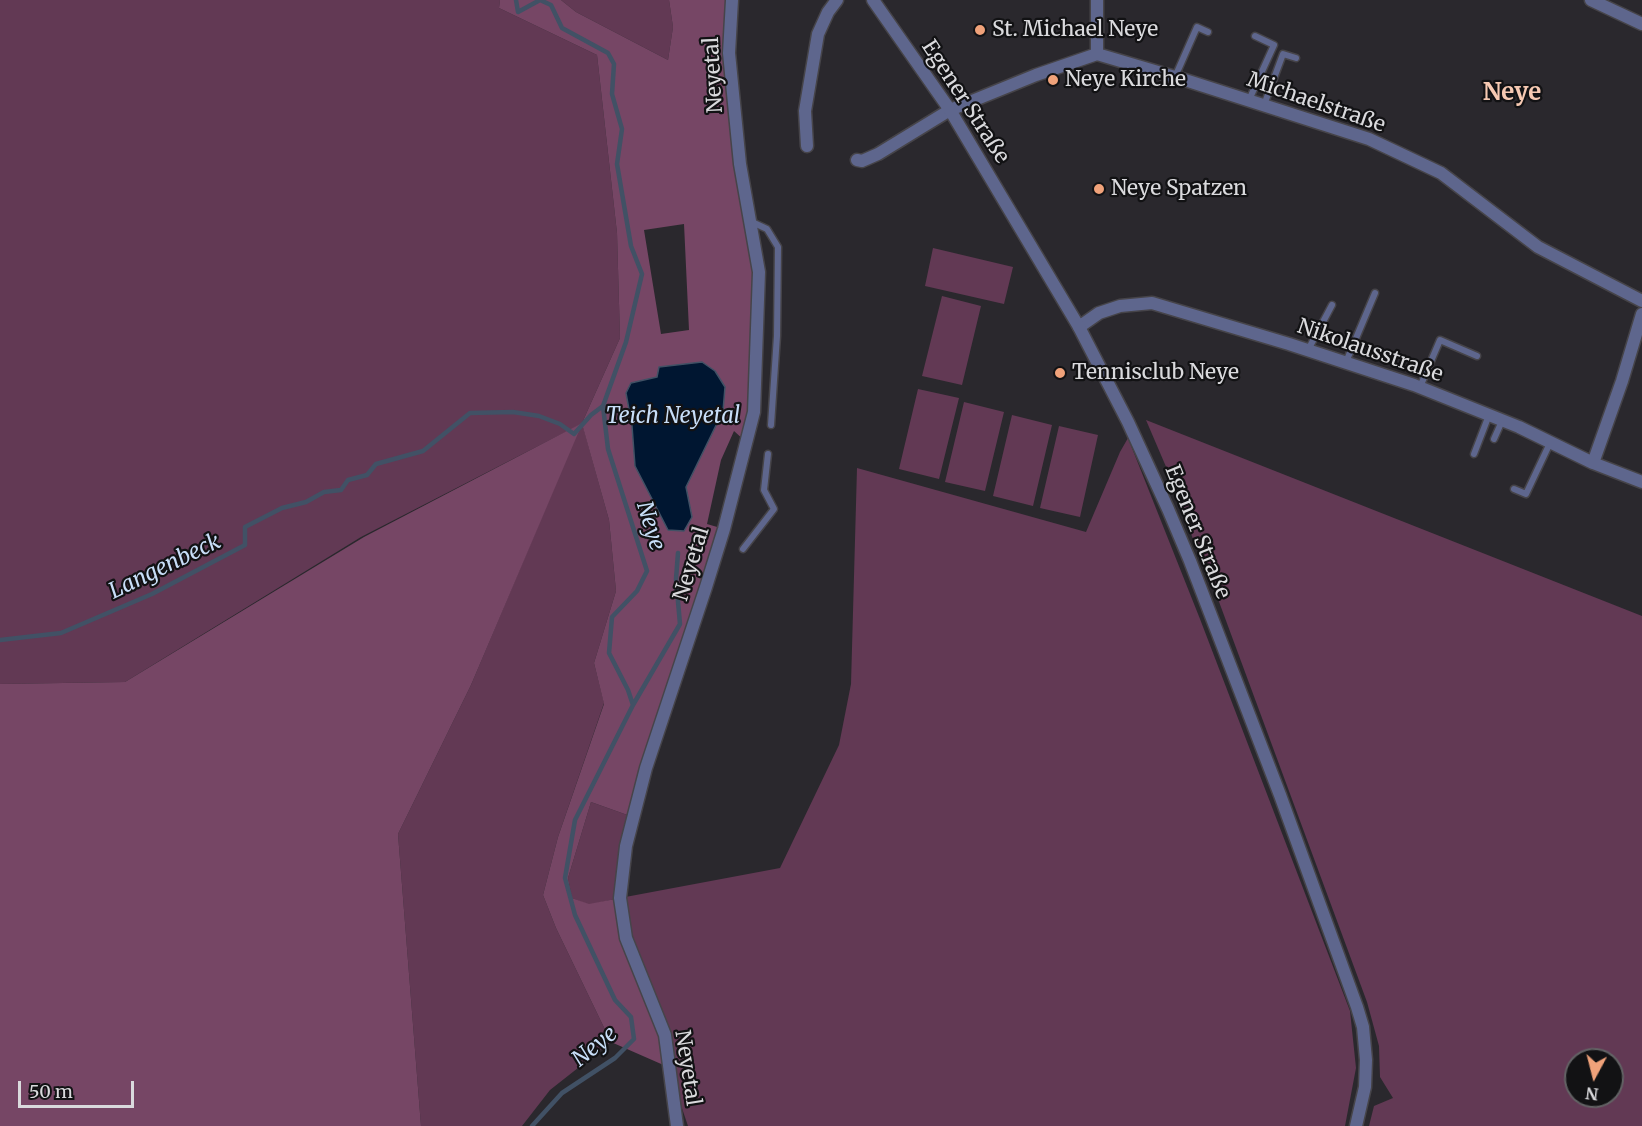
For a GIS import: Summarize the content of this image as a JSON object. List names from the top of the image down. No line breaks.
{"streets":{"street":["Neyetal","Egener Straße","Michaelstraße","Nikolausstraße"]},"crossings":[["Egener Straße","Nikolausstraße"]],"districts":["Neye"],"water":["Teich Neyetal","Neye","Langenbeck"],"places":["St. Michael Neye","Neye Kirche","Neye Spatzen","Tennisclub Neye"],"scale_bar":"50 m","north":"bottom"}
